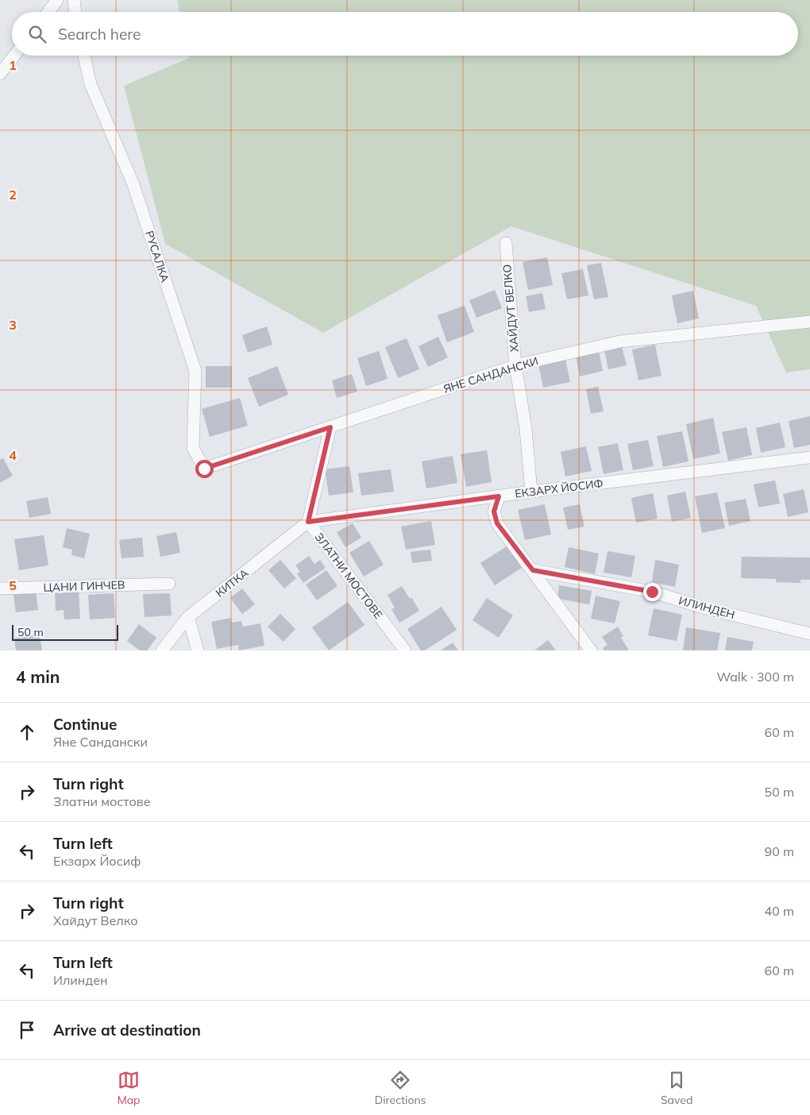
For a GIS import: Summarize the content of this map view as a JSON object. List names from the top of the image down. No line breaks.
{"streets":{"street":["РУСАЛКА","ХАЙДУТ ВЕЛКО","ЯНЕ САНДАНСКИ","ЕКЗАРХ ЙОСИФ","ЗЛАТНИ МОСТОВЕ","КИТКА","ЦАНИ ГИНЧЕВ","ИЛИНДЕН"]},"crossings":[["РУСАЛКА","ЯНЕ САНДАНСКИ"],["ХАЙДУТ ВЕЛКО","ЯНЕ САНДАНСКИ"],["ХАЙДУТ ВЕЛКО","ЕКЗАРХ ЙОСИФ"],["ЯНЕ САНДАНСКИ","ЗЛАТНИ МОСТОВЕ"],["ЕКЗАРХ ЙОСИФ","ЗЛАТНИ МОСТОВЕ"],["ЕКЗАРХ ЙОСИФ","КИТКА"],["ЗЛАТНИ МОСТОВЕ","КИТКА"]],"scale_bar":"50 m","page":{"search":"Search here","scale":"50 m","heading":["4 min","Walk · 300 m"],"list":[["Continue","Яне Сандански","60 m"],["Turn right","Златни мостове","50 m"],["Turn left","Екзарх Йосиф","90 m"],["Turn right","Хайдут Велко","40 m"],["Turn left","Илинден","60 m"],"Arrive at destination"],"nav":["Map","Directions","Saved"]},"grid":{"rows":["1","2","3","4","5"]}}
